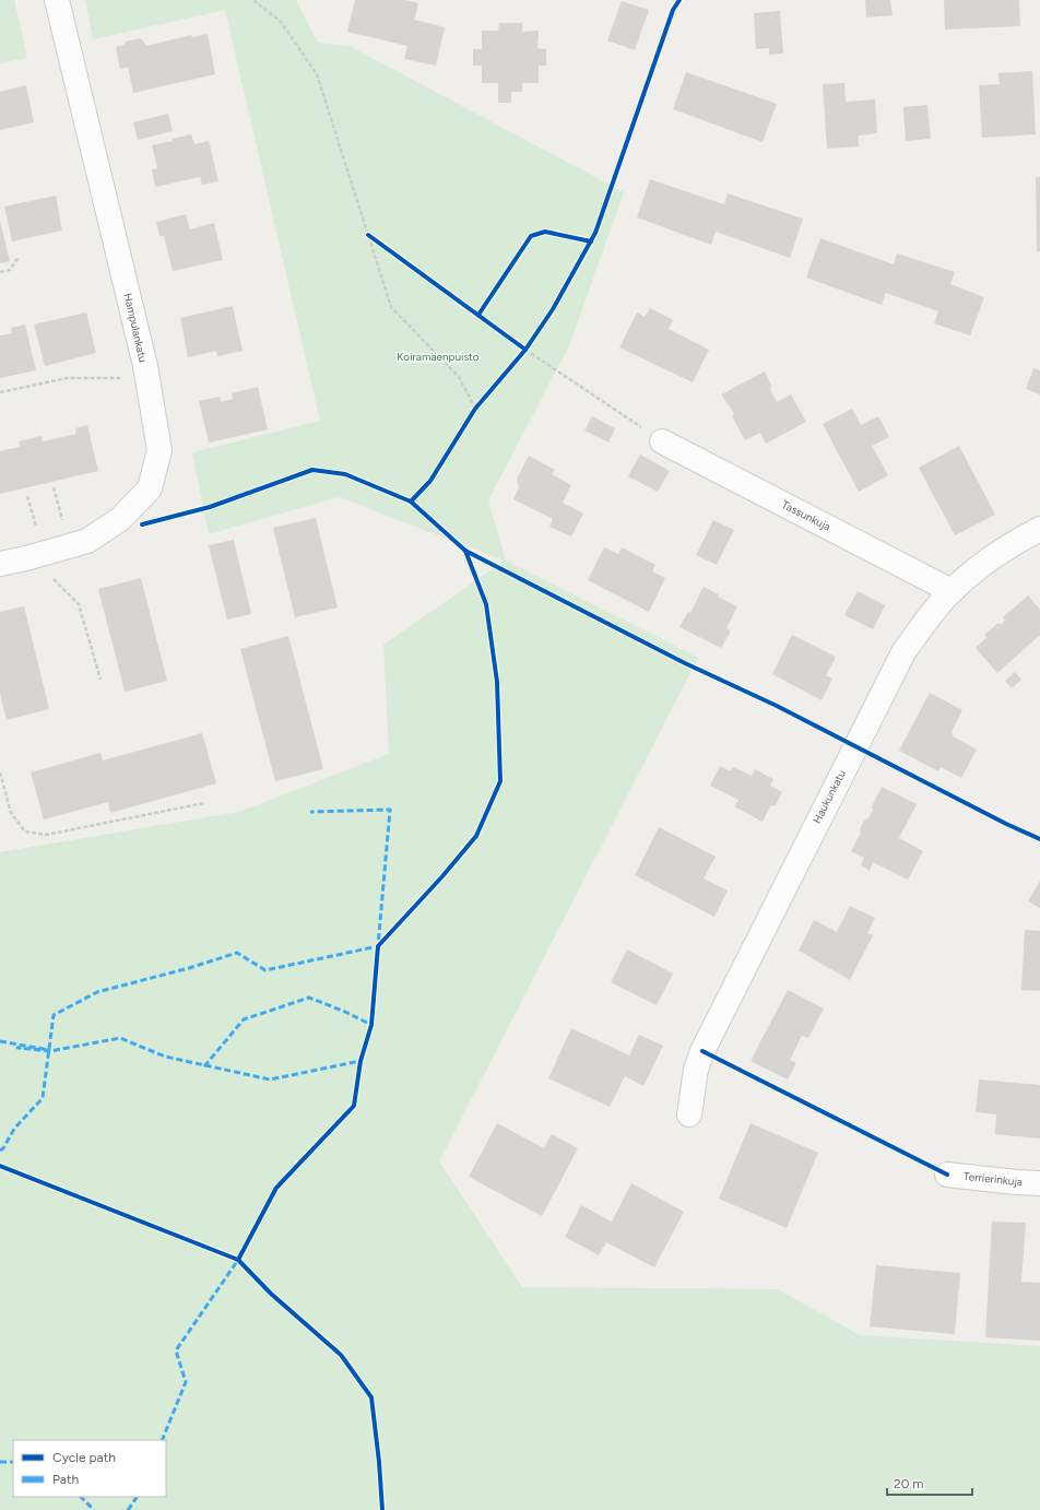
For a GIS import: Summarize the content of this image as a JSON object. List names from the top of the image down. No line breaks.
{"streets":{"street":["Hampulankatu","Tassunkuja","Haukunkatu","Terrierinkuja"]},"crossings":[["Tassunkuja","Haukunkatu"]],"parks":["Koiramäenpuisto"],"legend":["Cycle path","Path"],"scale_bar":"20 m"}
